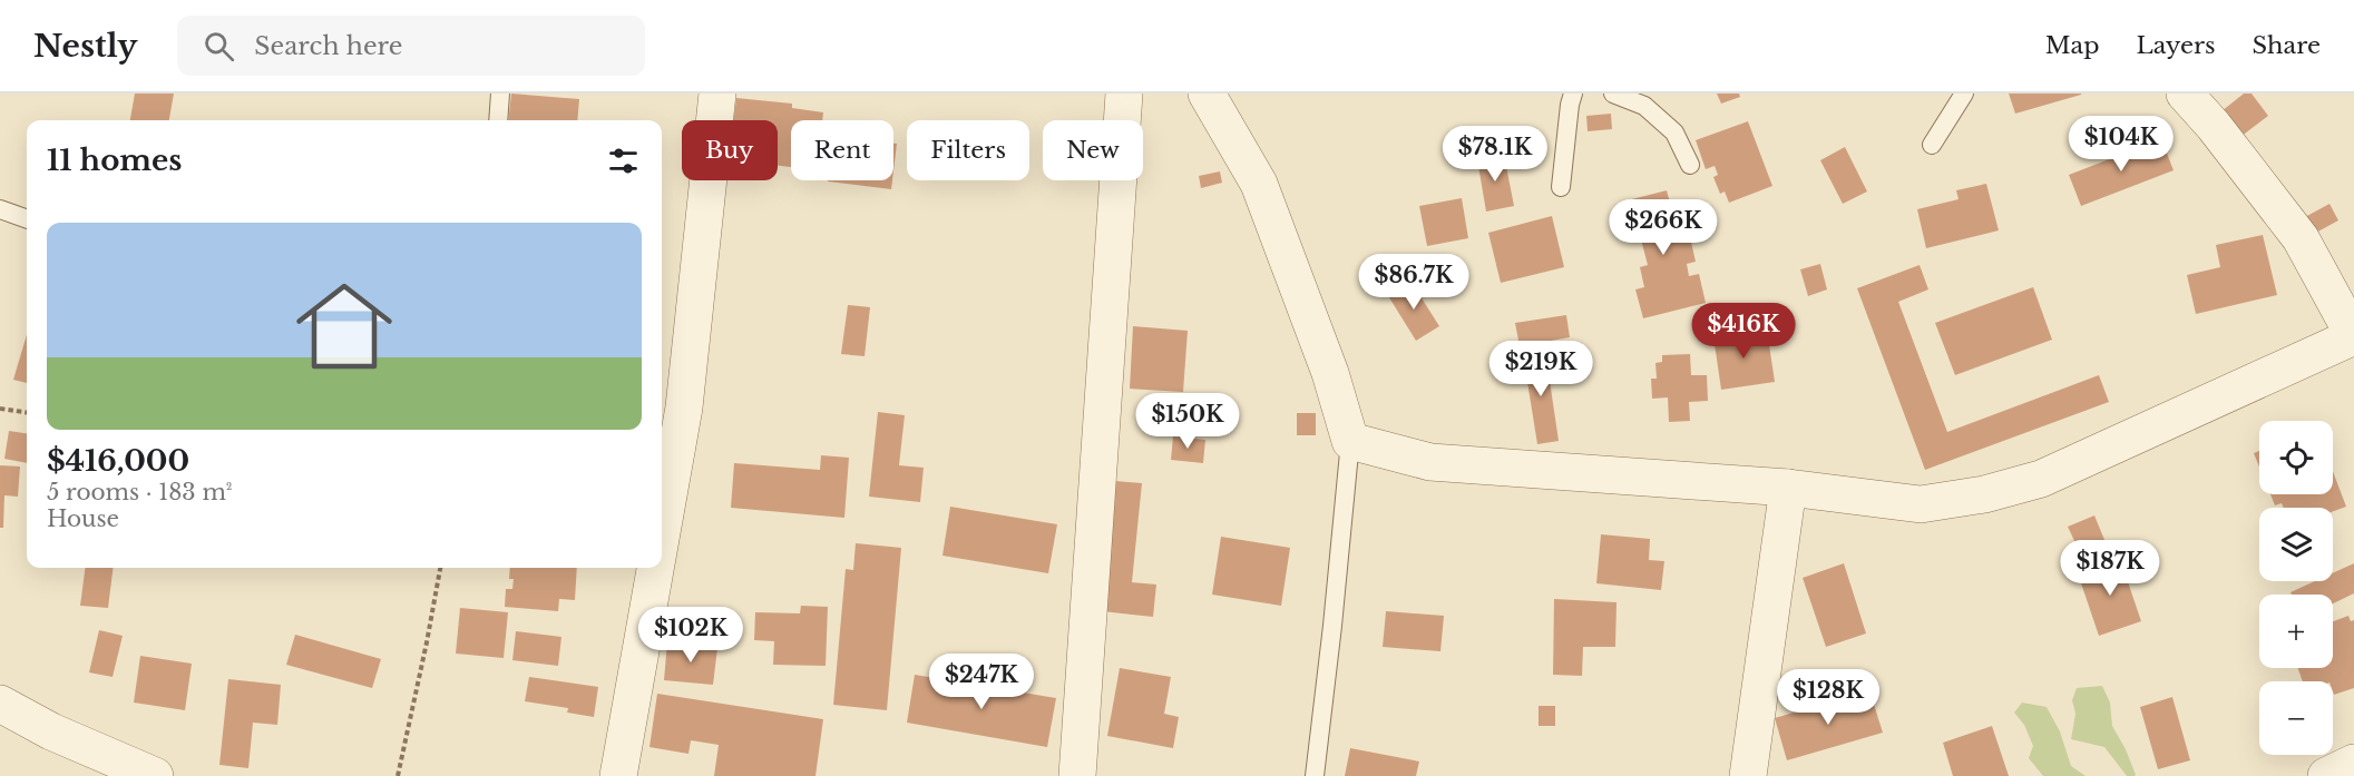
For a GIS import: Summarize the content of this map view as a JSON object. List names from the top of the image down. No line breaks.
{"page":{"header":"Nestly","search":"Search here","nav":["Map","Layers","Share"],"price":["$104K","$78.1K","$266K","$86.7K","$416K","$219K","$150K","$187K","$102K","$247K","$128K"],"chip":["Buy","Rent","Filters","New"],"heading":"11 homes","list":[{"name":"$416,000","note":"5 rooms · 183 m² · House"}],"map_buttons":["+","−"]}}
